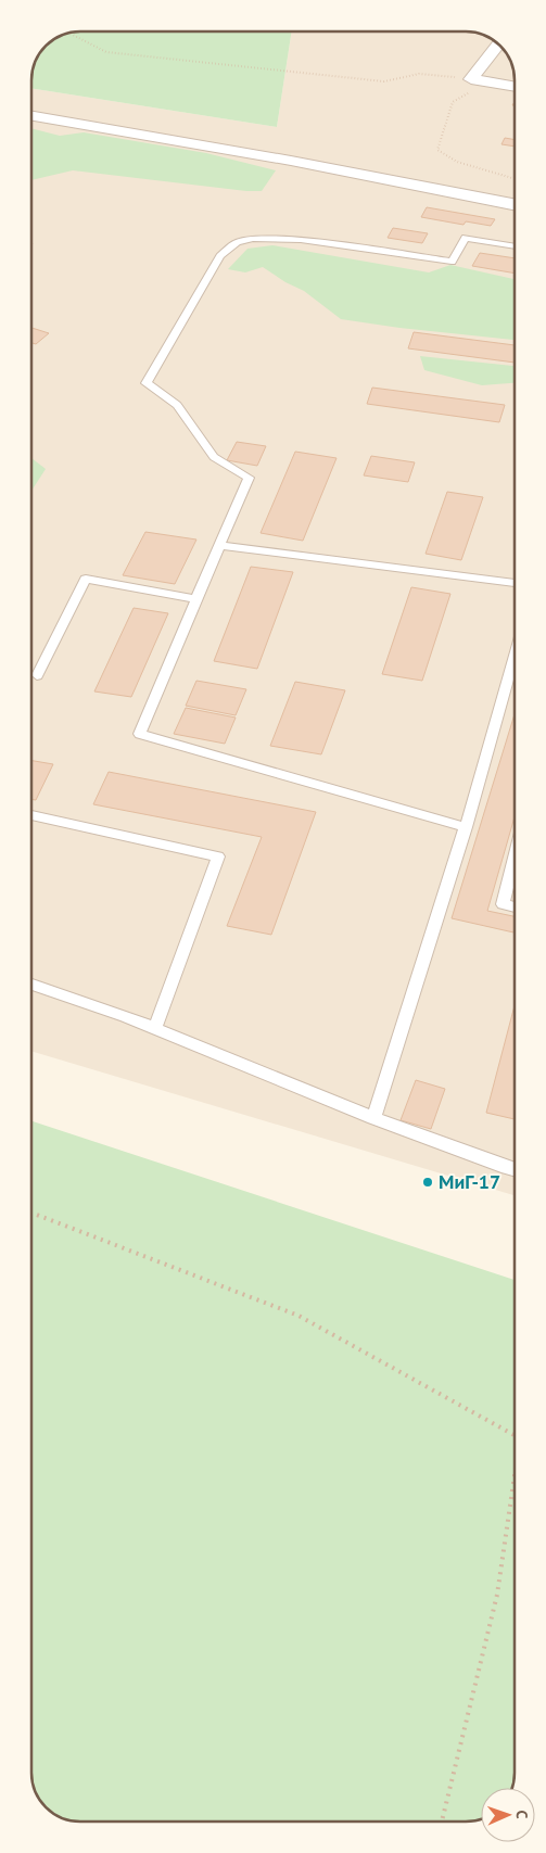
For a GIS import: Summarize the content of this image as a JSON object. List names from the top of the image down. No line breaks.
{"places":["МиГ-17"],"north":"right"}
